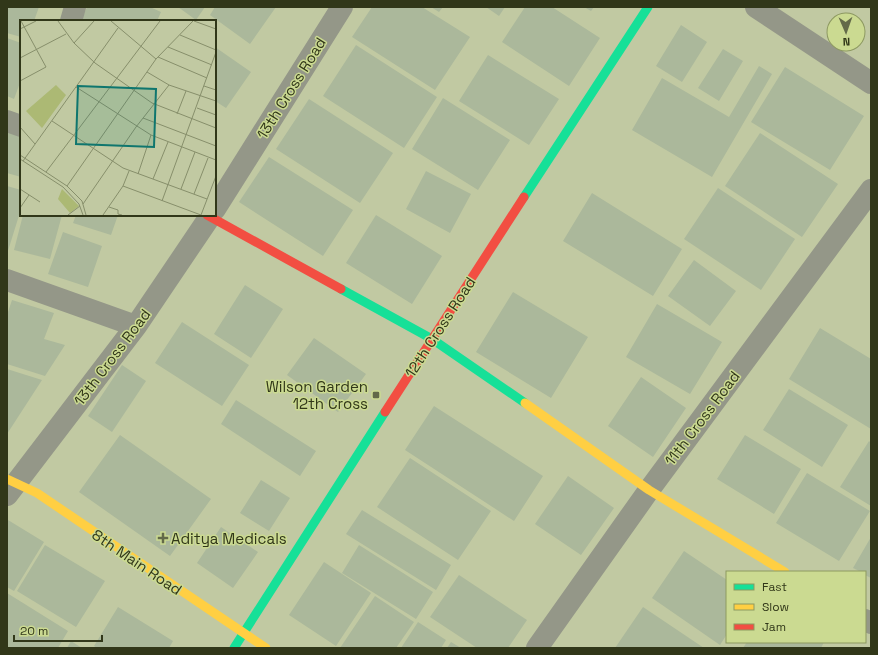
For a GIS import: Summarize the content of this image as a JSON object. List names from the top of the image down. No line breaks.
{"streets":{"street":["13th Cross Road","12th Cross Road","11th Cross Road","8th Main Road"]},"crossings":[["13th Cross Road","8th Main Road"],["12th Cross Road","8th Main Road"]],"places":{"transit":["Wilson Garden 12th Cross"],"health":["Aditya Medicals"]},"legend":["Fast","Slow","Jam"],"scale_bar":"20 m","north":"bottom"}
